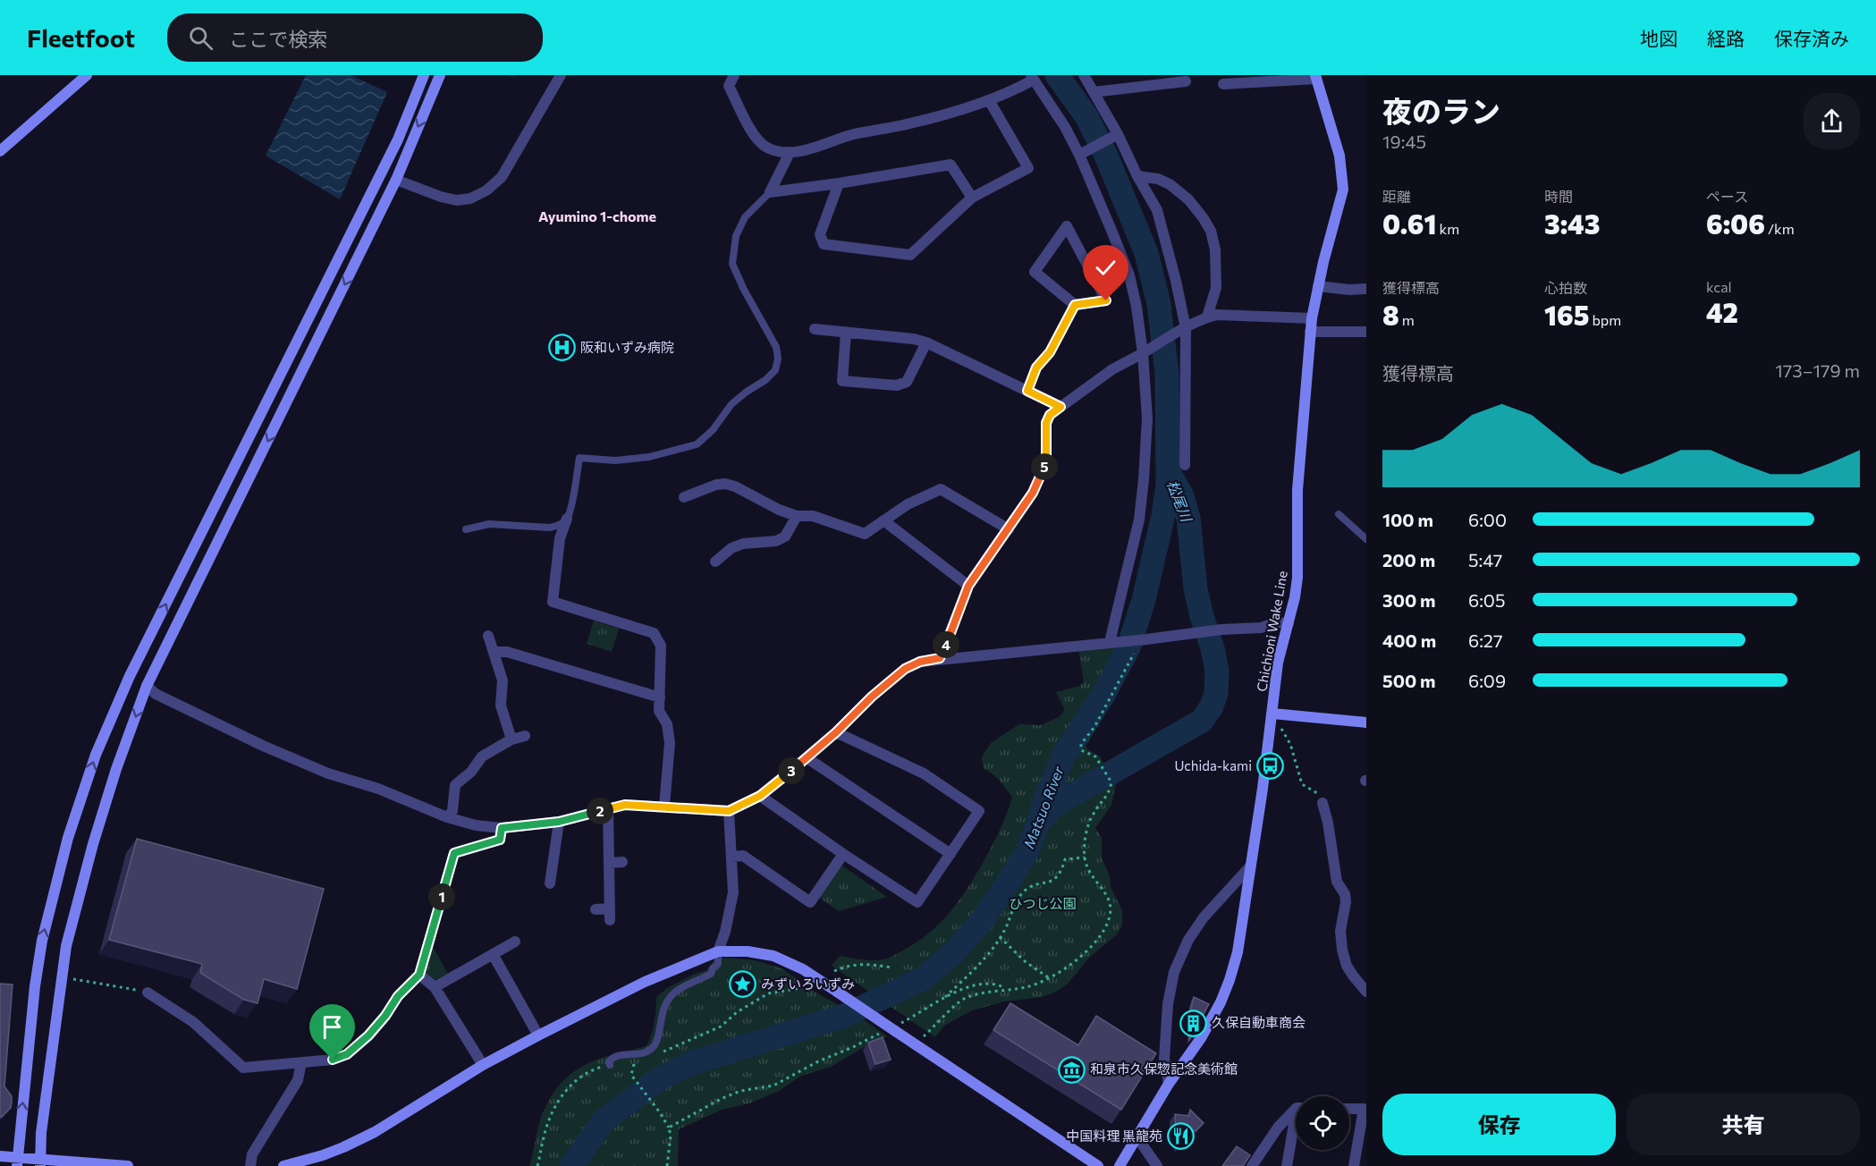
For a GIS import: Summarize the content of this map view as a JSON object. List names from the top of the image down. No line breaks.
{"streets":{"street":["Chichioni Wake Line"]},"districts":["Ayumino 1-chome"],"water":["松尾川","Matsuo River"],"parks":["ひつじ公園"],"places":{"hospital":["阪和いずみ病院"],"bus stop":["Uchida-kami"],"place":["みずいろいずみ"],"building":["久保自動車商会"],"museum":["和泉市久保惣記念美術館"],"restaurant":["中国料理 黒龍苑"]},"page":{"header":"Fleetfoot","search":"ここで検索","nav":["地図","経路","保存済み"],"heading":["夜のラン","19:45"],"stats":[["距離","0.61 km"],["時間","3:43"],["ペース","6:06 /km"],["獲得標高","8 m"],["心拍数","165 bpm"],["kcal","42"]],"chart":["獲得標高","173–179 m"],"pins":["5","4","3","2","1"],"list":[{"name":"100 m","note":"6:00"},{"name":"200 m","note":"5:47"},{"name":"300 m","note":"6:05"},{"name":"400 m","note":"6:27"},{"name":"500 m","note":"6:09"}],"buttons":["保存","共有"]}}
